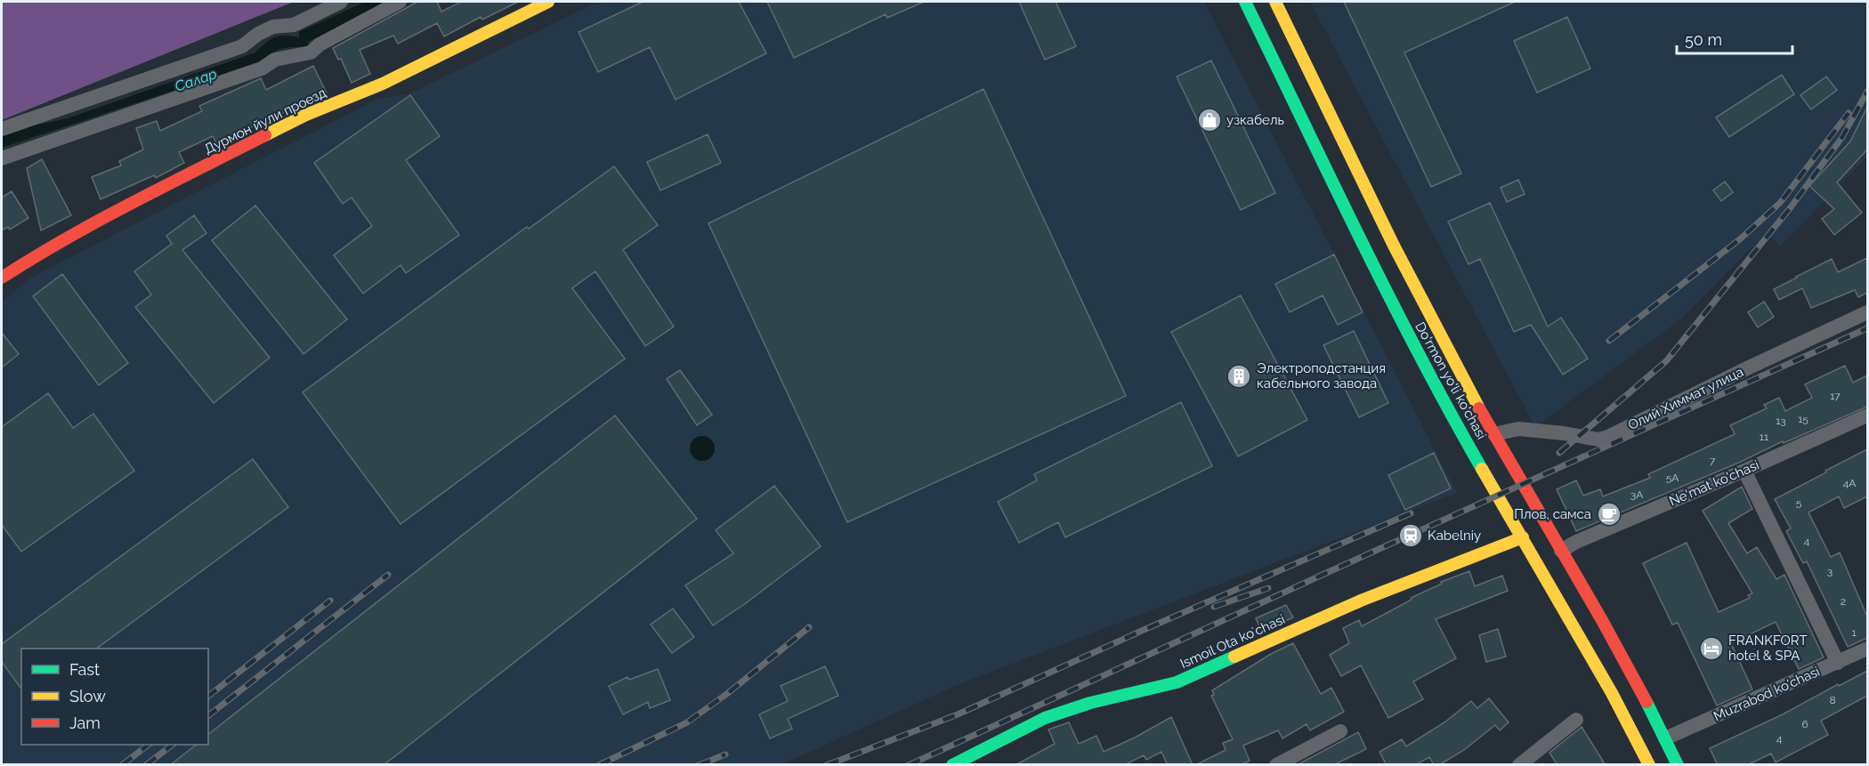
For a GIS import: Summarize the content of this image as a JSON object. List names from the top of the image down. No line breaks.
{"streets":{"main road":["Дурмон йули проезд","Do‘rmon yo‘li ko‘chasi","Ismoil Ota koʻchasi"],"street":["Олий Химмат улица","Ne'mat ko'chasi","Muzrabod ko'chasi"]},"crossings":[["Do‘rmon yo‘li ko‘chasi","Олий Химмат улица"],["Do‘rmon yo‘li ko‘chasi","Ne'mat ko'chasi"],["Do‘rmon yo‘li ko‘chasi","Ismoil Ota koʻchasi"],["Do‘rmon yo‘li ko‘chasi","Muzrabod ko'chasi"]],"water":["Салар"],"places":{"shop":["узкабель"],"building":["Электроподстанция кабельного завода"],"cafe":["Плов, самса"],"station":["Kabelniy"],"hotel":["FRANKFORT hotel & SPA"]},"house_numbers":["17","15","13","11","7","5A","4A","3A","5","4","3","2","1","8","6","4"],"legend":["Fast","Slow","Jam"],"scale_bar":"50 m"}
